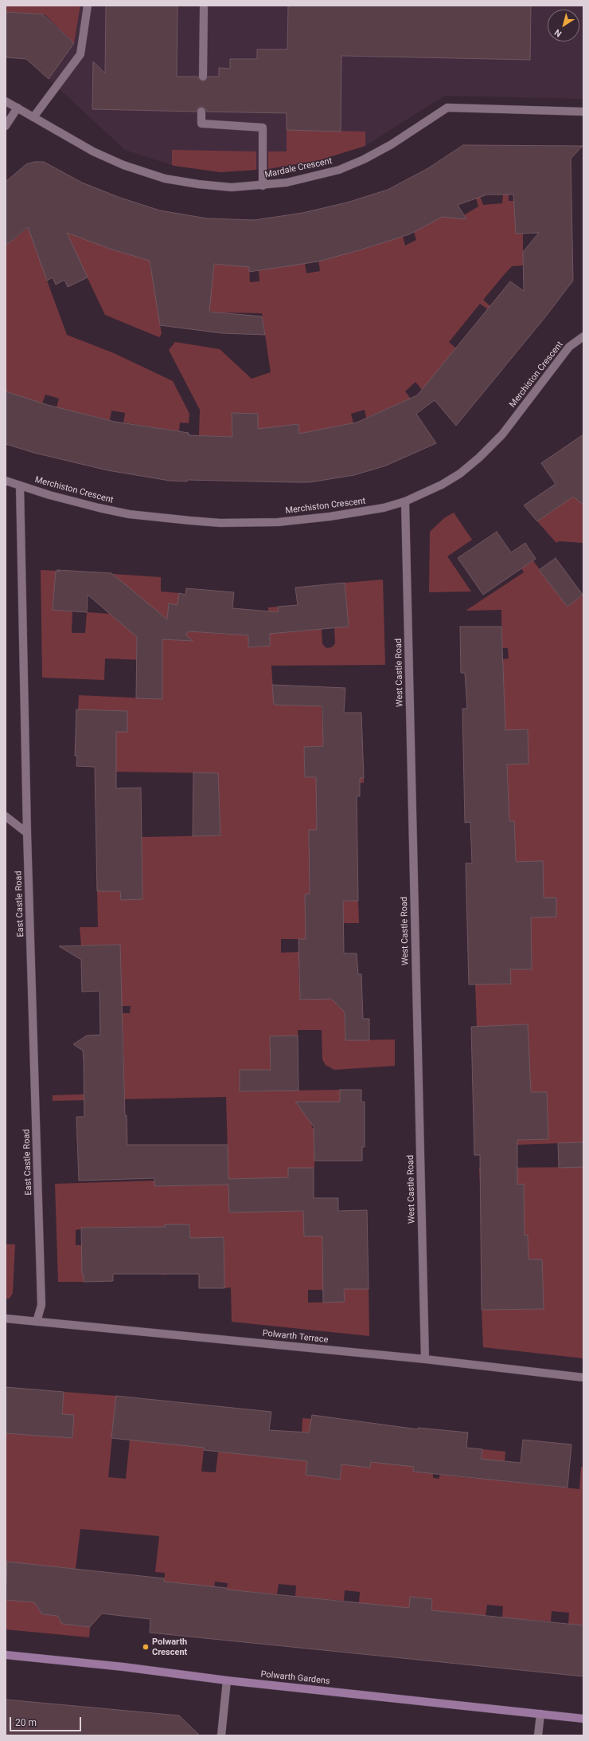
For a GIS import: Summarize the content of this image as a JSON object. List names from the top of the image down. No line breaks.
{"streets":{"street":["Mardale Crescent","Merchiston Crescent","West Castle Road","East Castle Road","Polwarth Terrace","Polwarth Gardens"]},"crossings":[["Merchiston Crescent","West Castle Road"],["Merchiston Crescent","East Castle Road"],["West Castle Road","Polwarth Terrace"],["East Castle Road","Polwarth Terrace"]],"places":["Polwarth Crescent"],"scale_bar":"20 m","north":"bottom left"}
